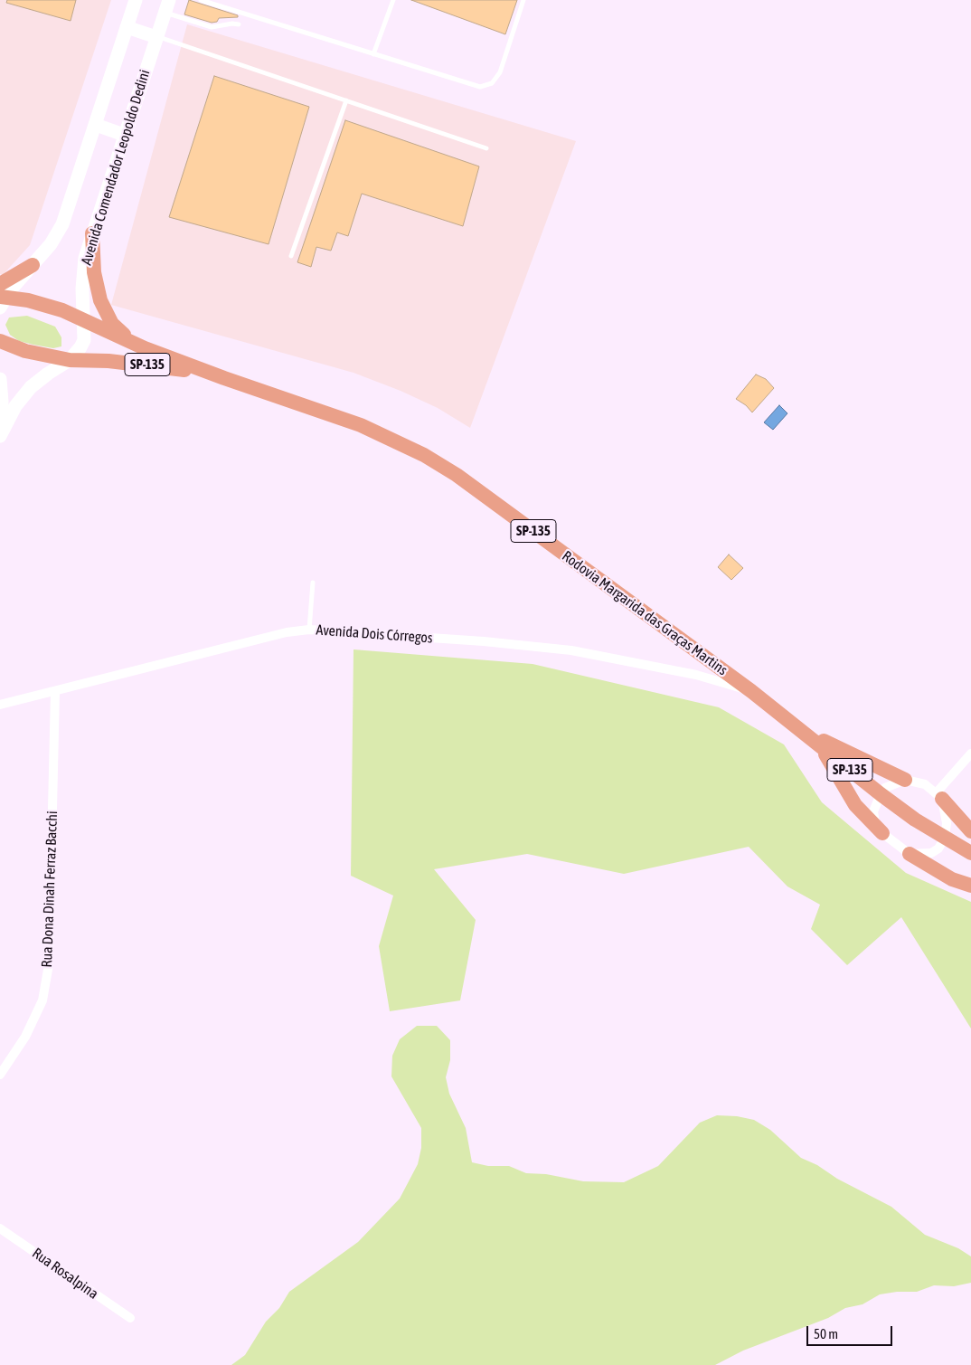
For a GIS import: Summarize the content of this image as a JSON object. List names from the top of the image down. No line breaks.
{"streets":{"main road":["Avenida Comendador Leopoldo Dedini","SP-135","Rodovia Margarida das Graças Martins"],"street":["Avenida Dois Córregos","Rua Dona Dinah Ferraz Bacchi","Rua Rosalpina"]},"crossings":[["Avenida Comendador Leopoldo Dedini","Rodovia Margarida das Graças Martins"],["Rodovia Margarida das Graças Martins","Avenida Dois Córregos"],["Avenida Dois Córregos","Rua Dona Dinah Ferraz Bacchi"]],"scale_bar":"50 m"}
